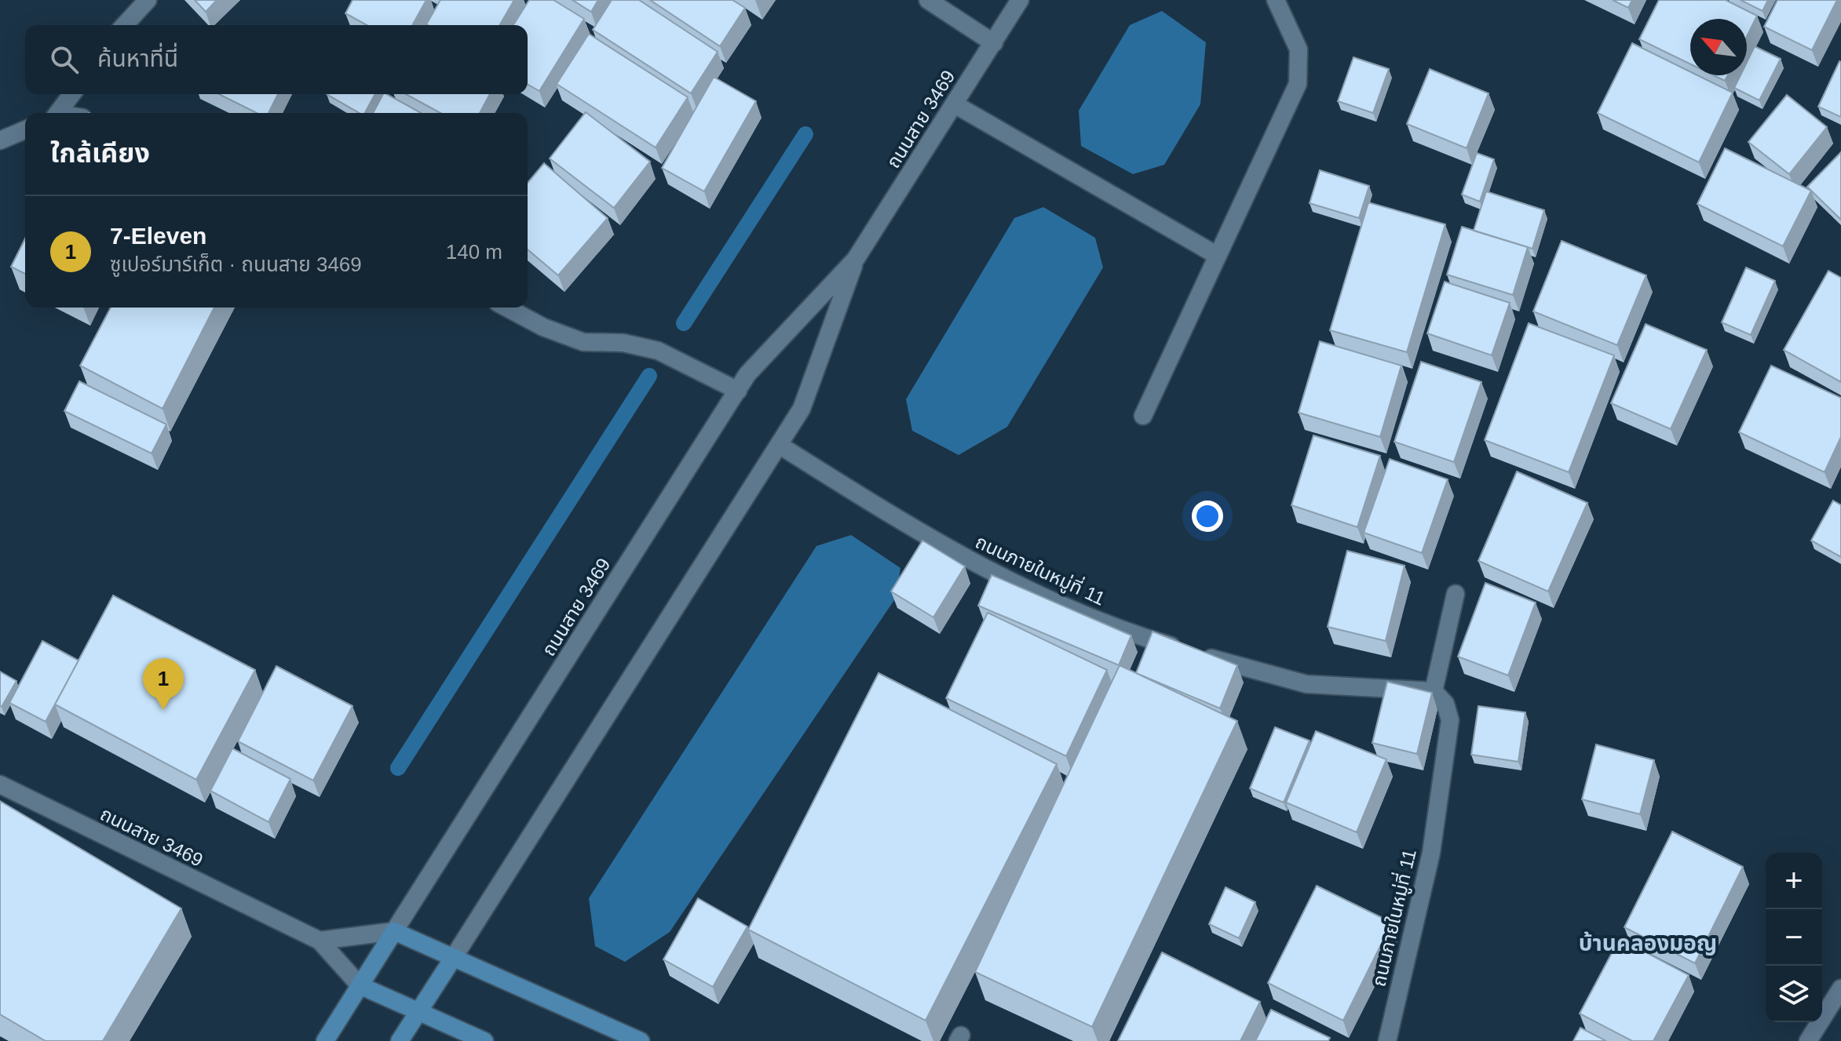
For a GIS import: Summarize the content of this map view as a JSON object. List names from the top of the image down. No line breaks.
{"streets":{"street":["ถนนสาย 3469","ถนนภายในหมู่ที่ 11"]},"crossings":[["ถนนสาย 3469","ถนนภายในหมู่ที่ 11"]],"districts":["บ้านคลองมอญ"],"north":"top left","page":{"search":"ค้นหาที่นี่","heading":"ใกล้เคียง","list":[{"mark":"1","name":"7-Eleven","note":"ซูเปอร์มาร์เก็ต · ถนนสาย 3469","value":"140 m"}],"pins":"1","map_buttons":["+","−"]}}
